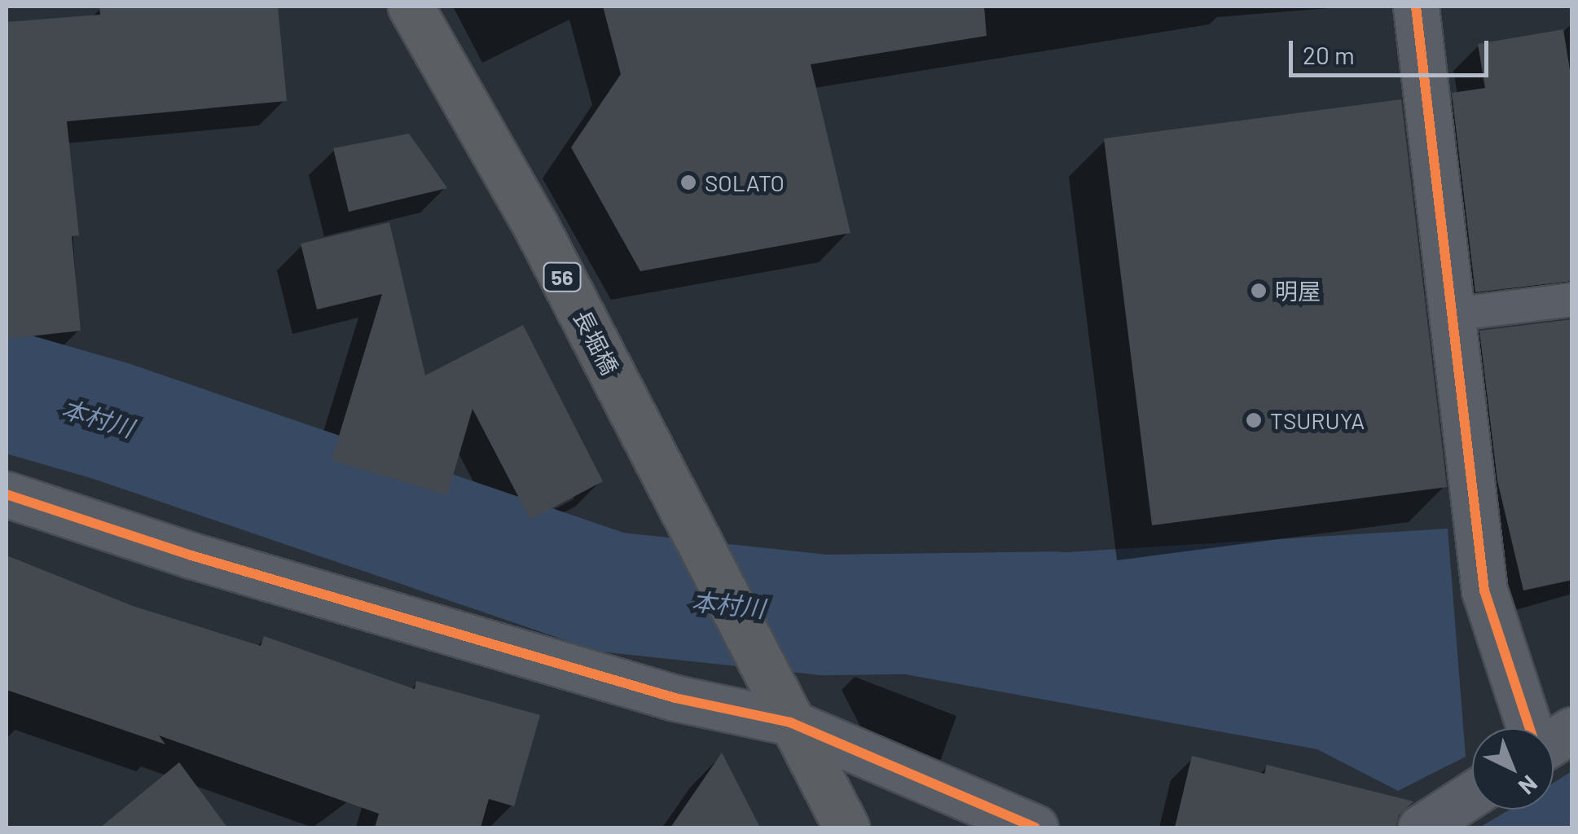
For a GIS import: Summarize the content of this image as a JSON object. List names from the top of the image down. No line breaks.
{"streets":{"highway":["56","長堀橋"]},"crossings":[["56","長堀橋"]],"water":["本村川"],"places":["SOLATO","明屋","TSURUYA"],"scale_bar":"20 m","north":"bottom right"}
